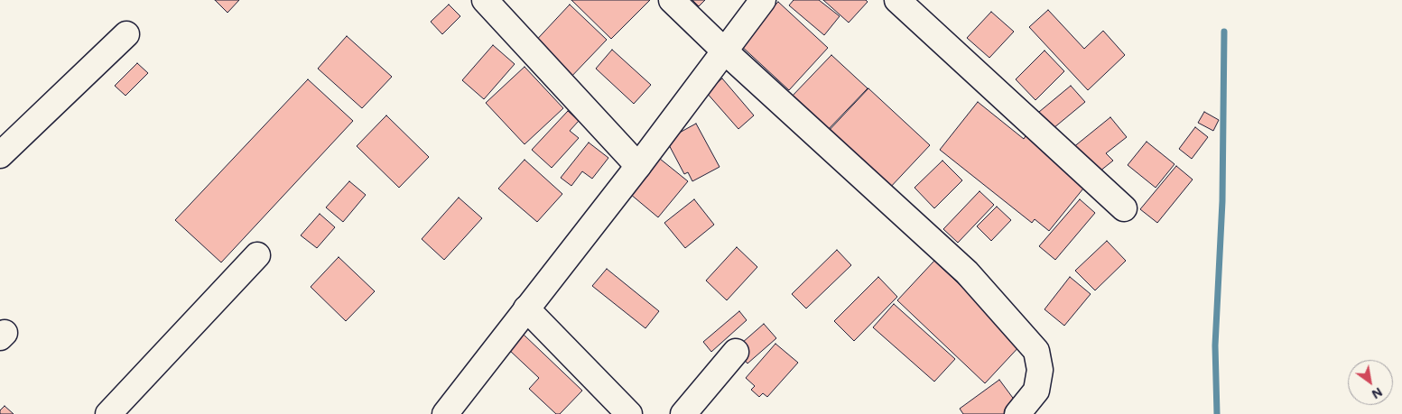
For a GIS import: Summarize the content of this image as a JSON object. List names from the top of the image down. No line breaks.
{"north":"bottom right"}
